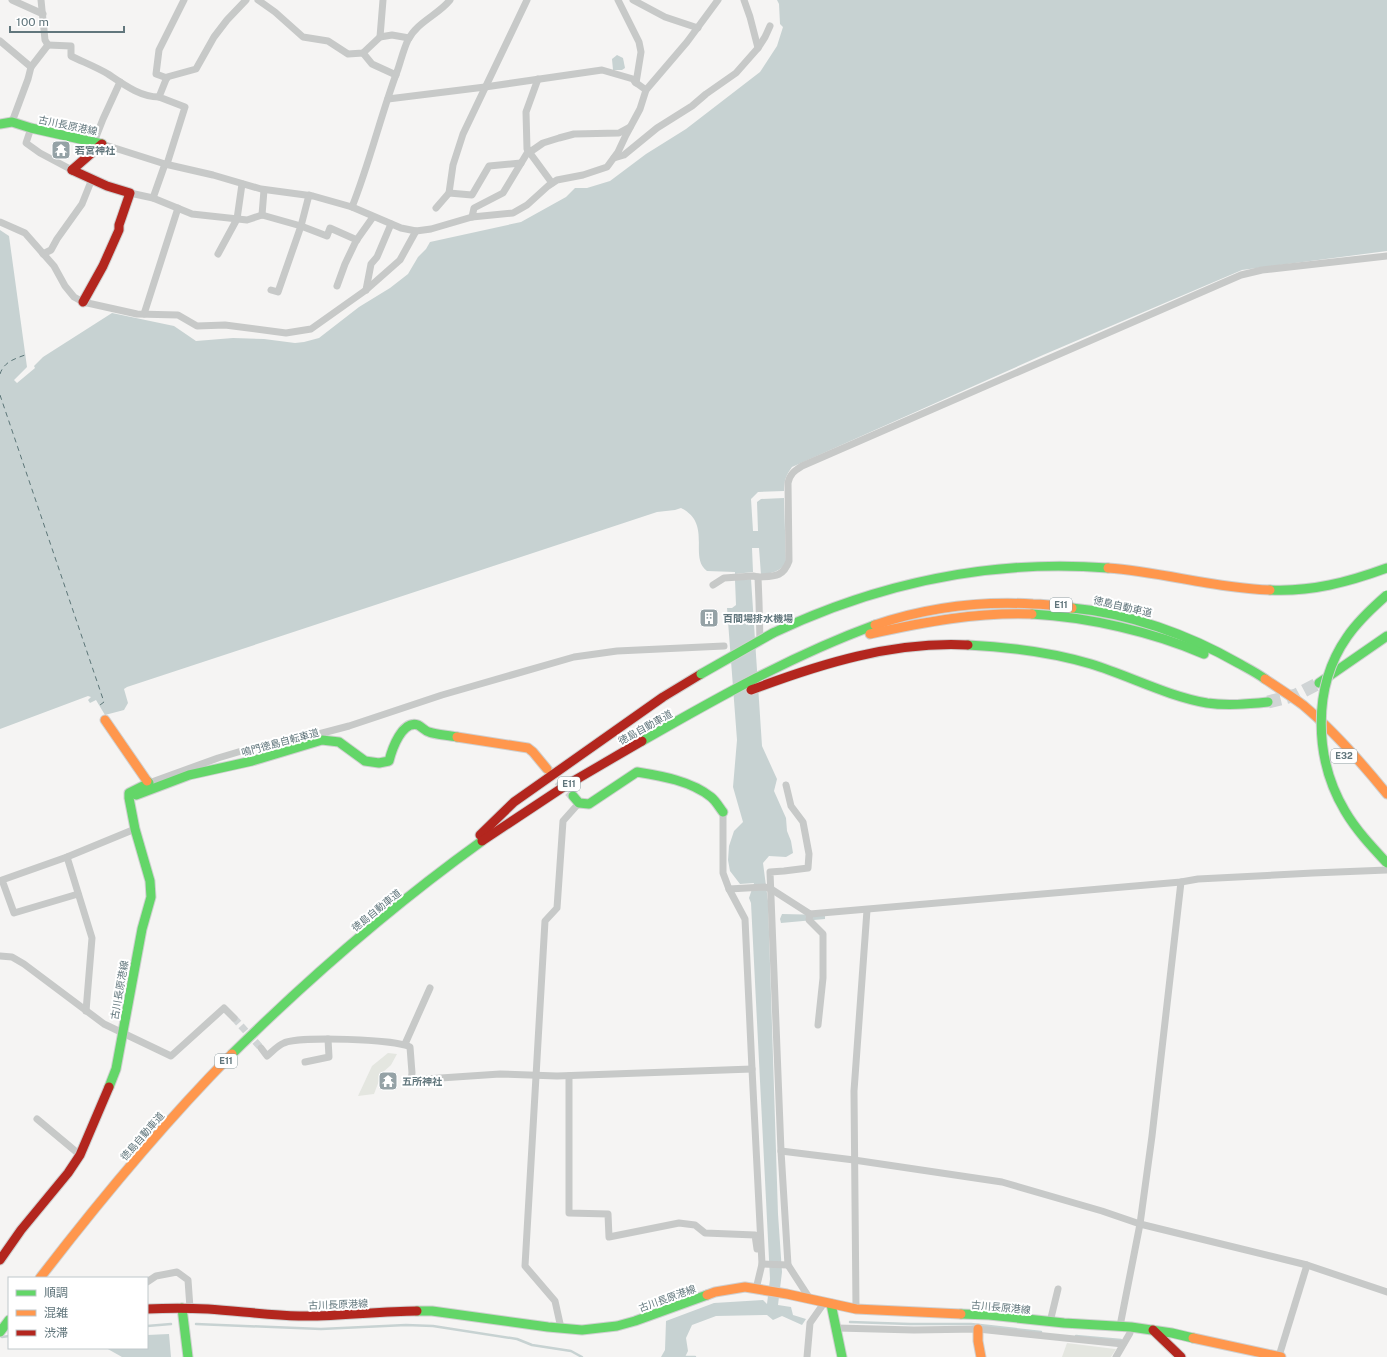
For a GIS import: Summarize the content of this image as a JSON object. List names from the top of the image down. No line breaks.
{"streets":{"main road":["古川長原港線","E11","徳島自動車道","鳴門徳島自転車道","E32"]},"crossings":[["古川長原港線","鳴門徳島自転車道"]],"places":{"temple":["若宮神社","五所神社"],"building":["百間場排水機場"]},"legend":["順調","混雑","渋滞"],"scale_bar":"100 m"}
